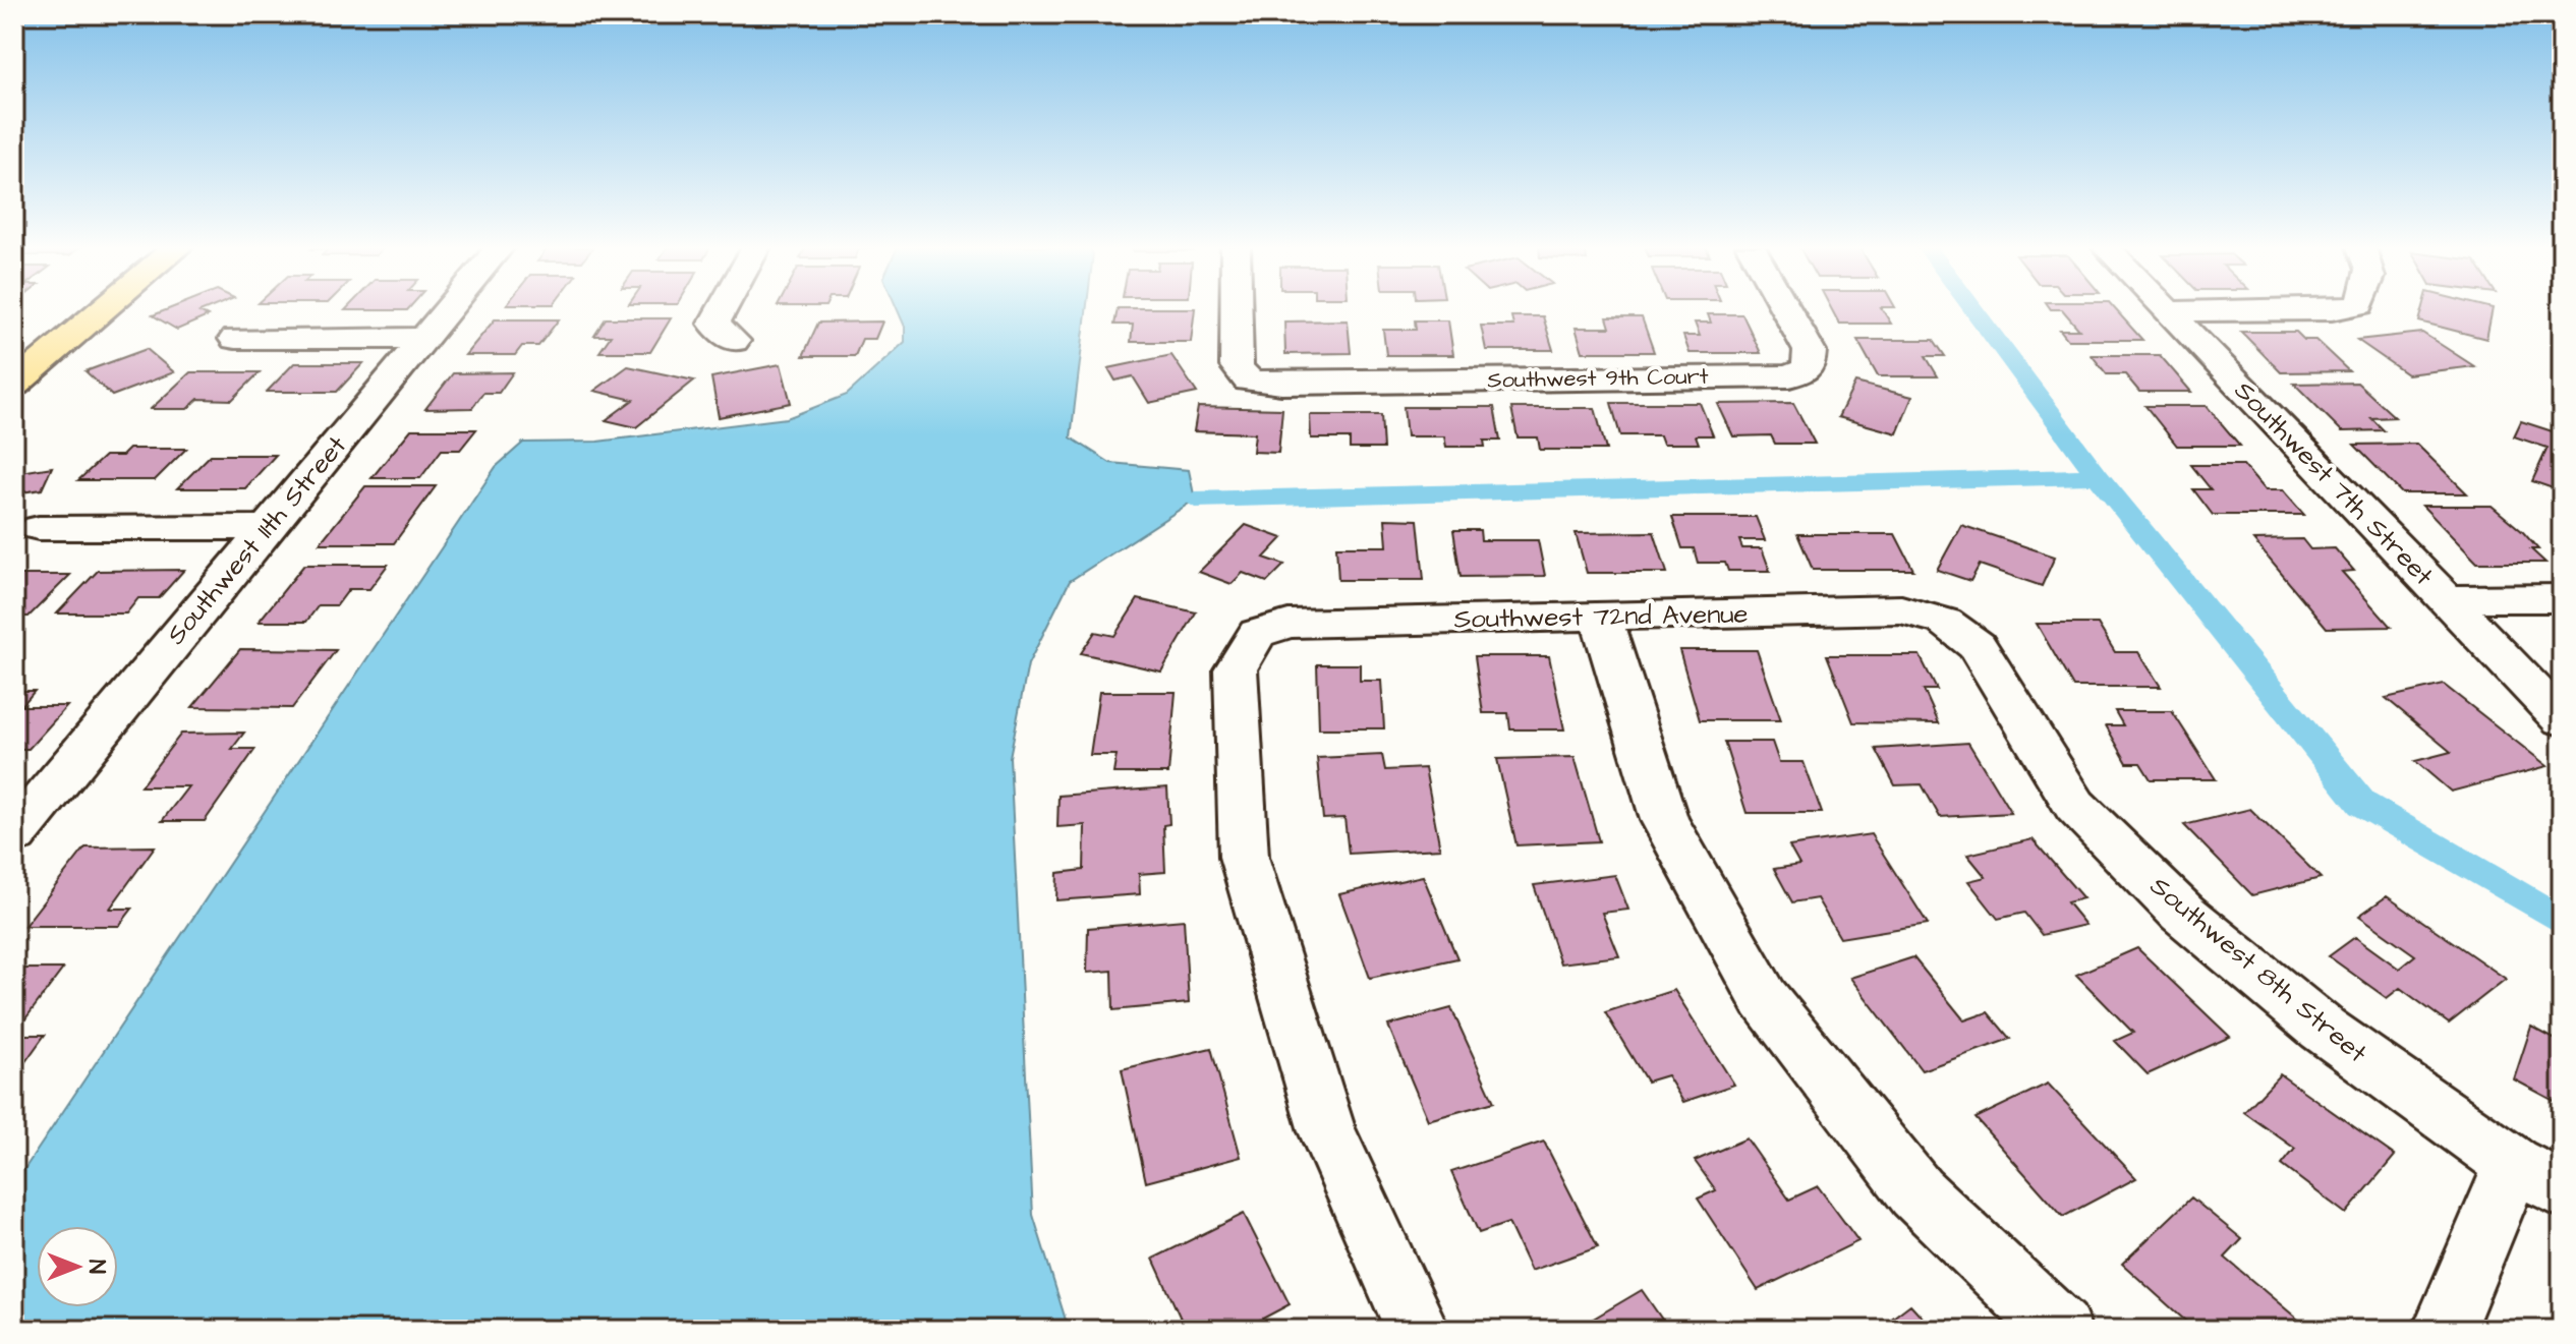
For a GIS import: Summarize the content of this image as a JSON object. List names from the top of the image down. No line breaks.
{"streets":{"street":["Southwest 9th Court","Southwest 7th Street","Southwest 11th Street","Southwest 72nd Avenue","Southwest 8th Street"]},"crossings":[["Southwest 72nd Avenue","Southwest 8th Street"]],"north":"right"}
